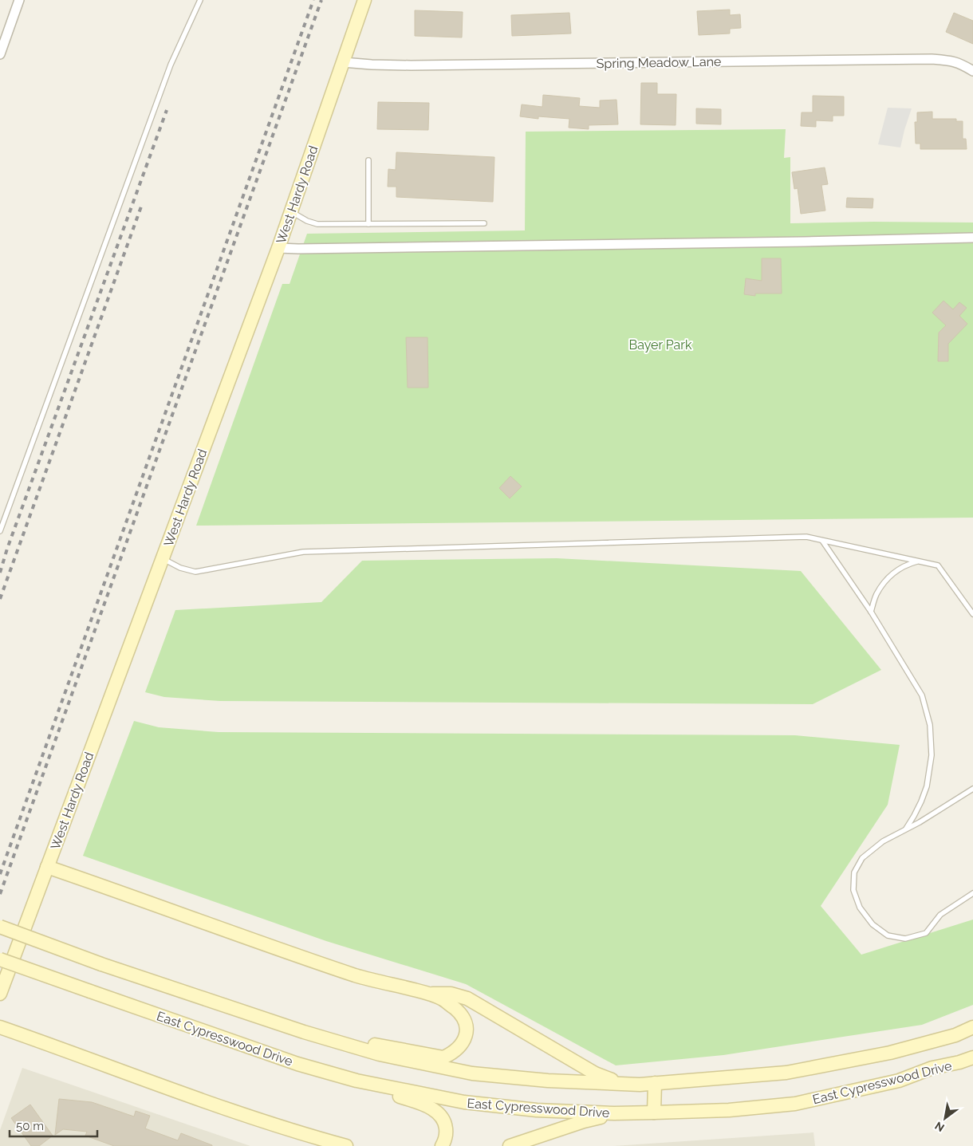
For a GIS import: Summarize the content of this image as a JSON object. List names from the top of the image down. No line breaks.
{"streets":{"main road":["West Hardy Road","East Cypresswood Drive"],"street":["Spring Meadow Lane"]},"crossings":[["Spring Meadow Lane","West Hardy Road"]],"parks":["Bayer Park"],"scale_bar":"50 m","north":"bottom left"}
